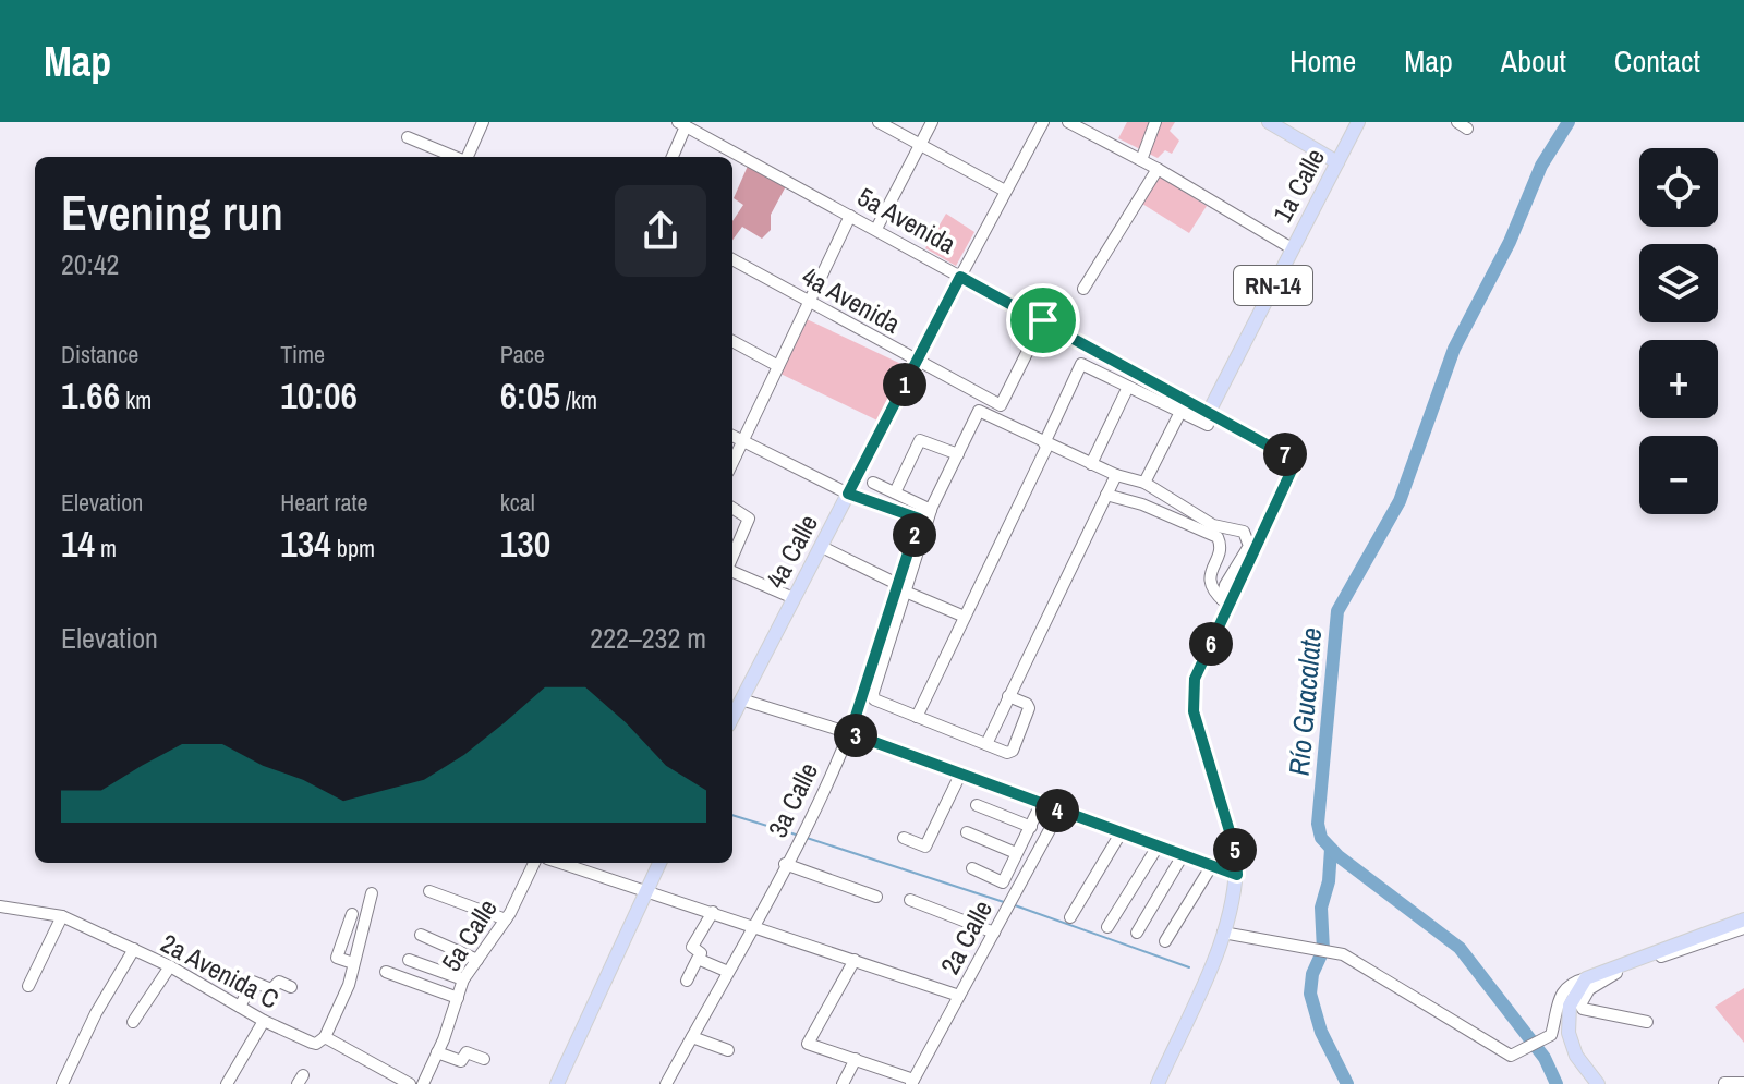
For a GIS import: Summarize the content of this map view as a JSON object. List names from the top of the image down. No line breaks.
{"streets":{"main road":["1a Calle","5a Avenida","RN-14","4a Calle"],"street":["4a Avenida","3a Calle","5a Calle","2a Calle","2a Avenida C"]},"crossings":[["1a Calle","5a Avenida"],["5a Avenida","4a Avenida"],["5a Avenida","4a Calle"],["4a Avenida","4a Calle"],["4a Calle","3a Calle"]],"water":["Río Guacalate"],"page":{"header":"Map","nav":["Home","Map","About","Contact"],"map_buttons":["+","−"],"heading":["Evening run","20:42"],"stats":[["Distance","1.66 km"],["Time","10:06"],["Pace","6:05 /km"],["Elevation","14 m"],["Heart rate","134 bpm"],["kcal","130"]],"pins":["1","7","2","6","3","4","5"],"chart":["Elevation","222–232 m"]}}
